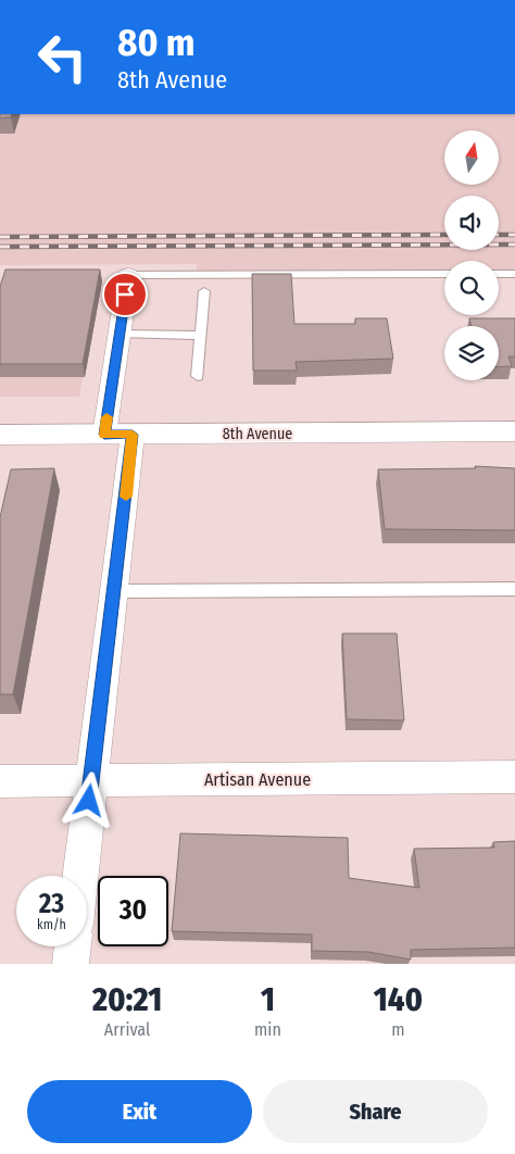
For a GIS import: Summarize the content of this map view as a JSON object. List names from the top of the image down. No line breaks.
{"streets":{"main road":["8th Avenue"],"street":["Artisan Avenue"]},"north":"top","page":{"turn":["80 m","8th Avenue"],"speed":"23 km/h","limit":"30","eta":["20:21","Arrival","1","min","140","m"],"buttons":["Exit","Share"]}}
